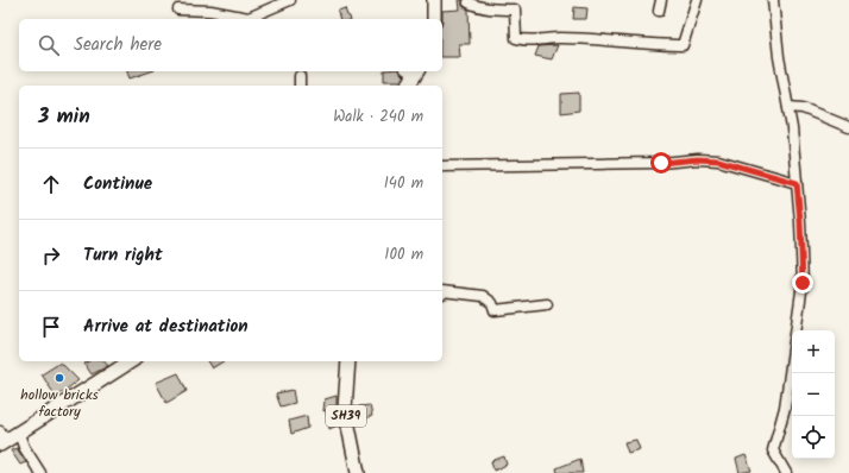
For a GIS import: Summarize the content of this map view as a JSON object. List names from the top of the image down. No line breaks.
{"streets":{"main road":["SH39"]},"places":["hollow bricks factory"],"page":{"search":"Search here","heading":["3 min","Walk · 240 m"],"list":[["Continue","140 m"],["Turn right","100 m"],"Arrive at destination"],"map_buttons":["+","−"]}}
